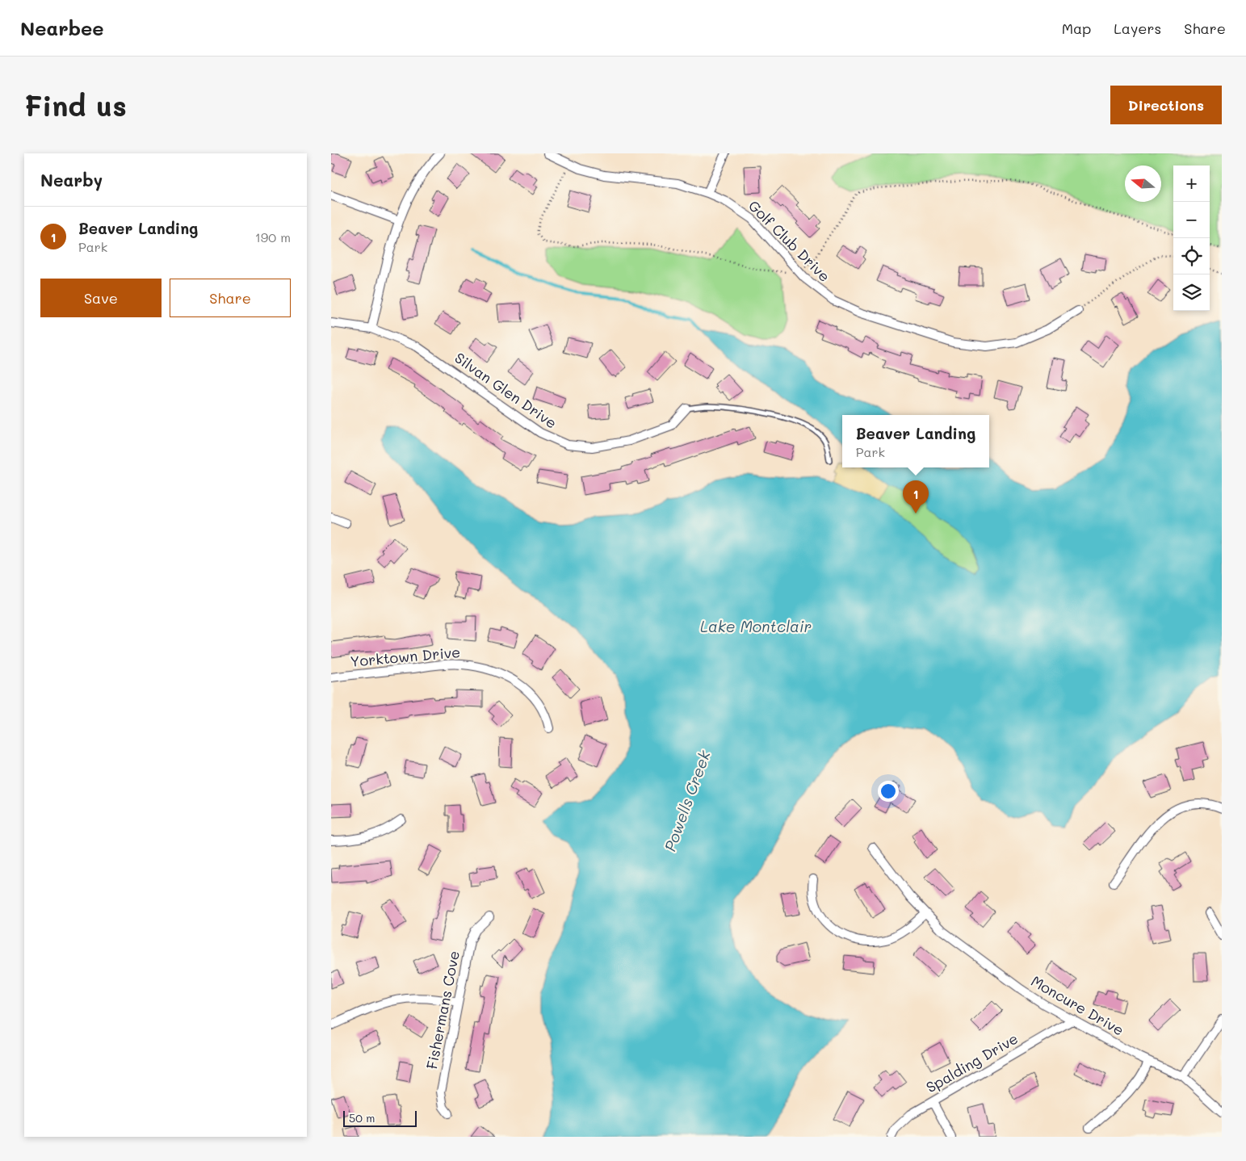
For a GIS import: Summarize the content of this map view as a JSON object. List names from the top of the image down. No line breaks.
{"streets":{"street":["Golf Club Drive","Silvan Glen Drive","Yorktown Drive","Moncure Drive","Fishermans Cove","Spalding Drive"]},"crossings":[["Moncure Drive","Spalding Drive"]],"water":["Lake Montclair","Powells Creek"],"scale_bar":"50 m","north":"left","page":{"header":"Nearbee","nav":["Map","Layers","Share"],"buttons":["Directions",["Save","Share"]],"title":"Find us","heading":"Nearby","map_buttons":["+","−"],"list":[{"mark":"1","name":"Beaver Landing","note":"Park","value":"190 m"}],"popup":["Beaver Landing","Park"],"pins":"1","scale":"50 m"}}
